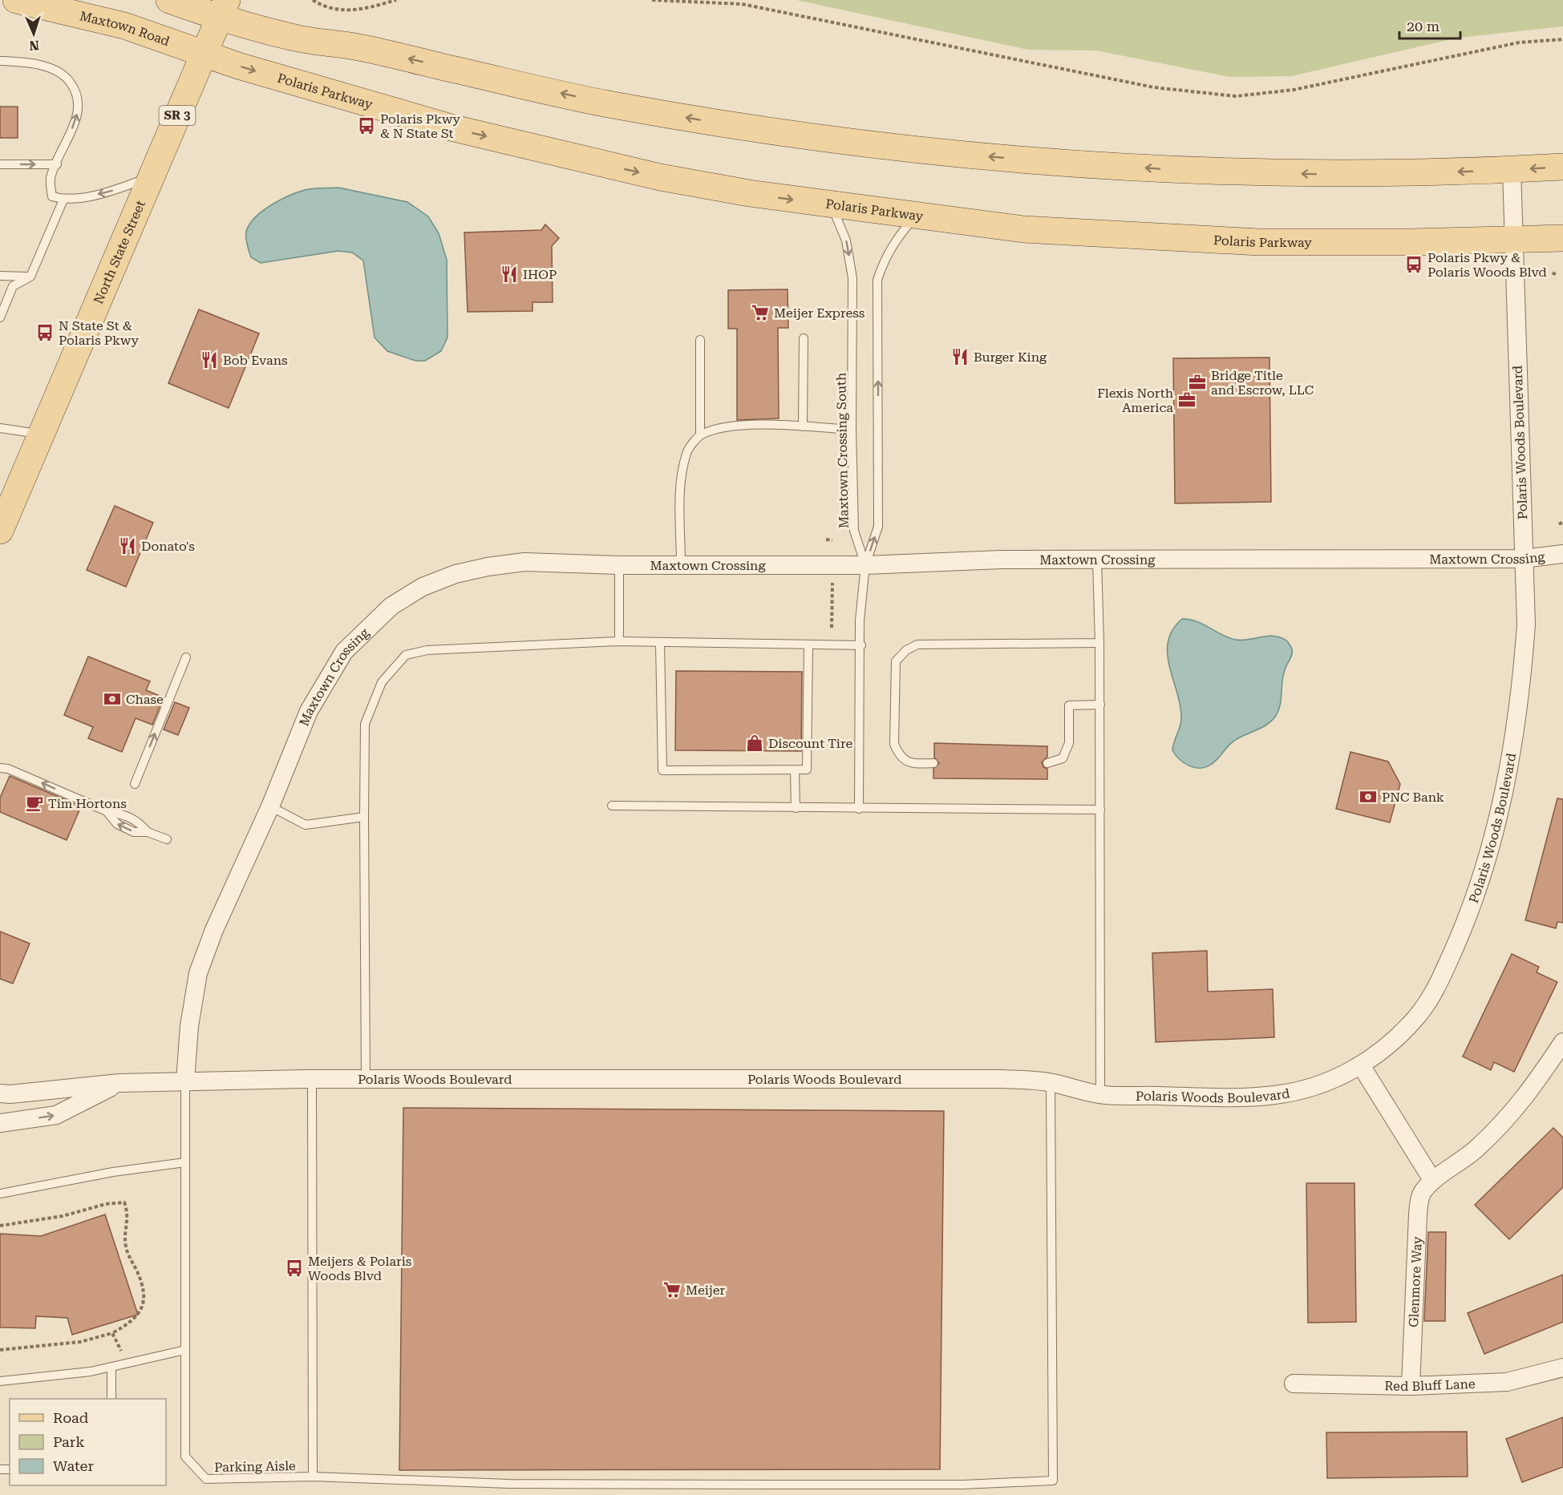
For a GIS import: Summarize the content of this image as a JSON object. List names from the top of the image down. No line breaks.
{"streets":{"main road":["Maxtown Road","Polaris Parkway","SR 3","North State Street"],"street":["Polaris Woods Boulevard","Maxtown Crossing","Glenmore Way","Red Bluff Lane"],"lane":["Maxtown Crossing South","Parking Aisle"]},"crossings":[["Maxtown Road","Polaris Parkway"],["Maxtown Road","North State Street"],["Polaris Parkway","North State Street"],["Polaris Parkway","Polaris Woods Boulevard"],["Polaris Parkway","Maxtown Crossing South"],["Polaris Woods Boulevard","Maxtown Crossing"],["Polaris Woods Boulevard","Parking Aisle"],["Maxtown Crossing South","Maxtown Crossing"],["Maxtown Crossing","Parking Aisle"],["Glenmore Way","Red Bluff Lane"]],"places":{"bus stop":["Polaris Pkwy & N State St","Polaris Pkwy & Polaris Woods Blvd","N State St & Polaris Pkwy","Meijers & Polaris Woods Blvd"],"restaurant":["IHOP","Burger King","Bob Evans","Donato's"],"supermarket":["Meijer Express","Meijer"],"office":["Bridge Title and Escrow, LLC","Flexis North America"],"bank":["Chase","PNC Bank"],"shop":["Discount Tire"],"cafe":["Tim Hortons"]},"legend":["Road","Park","Water"],"scale_bar":"20 m","north":"bottom"}
